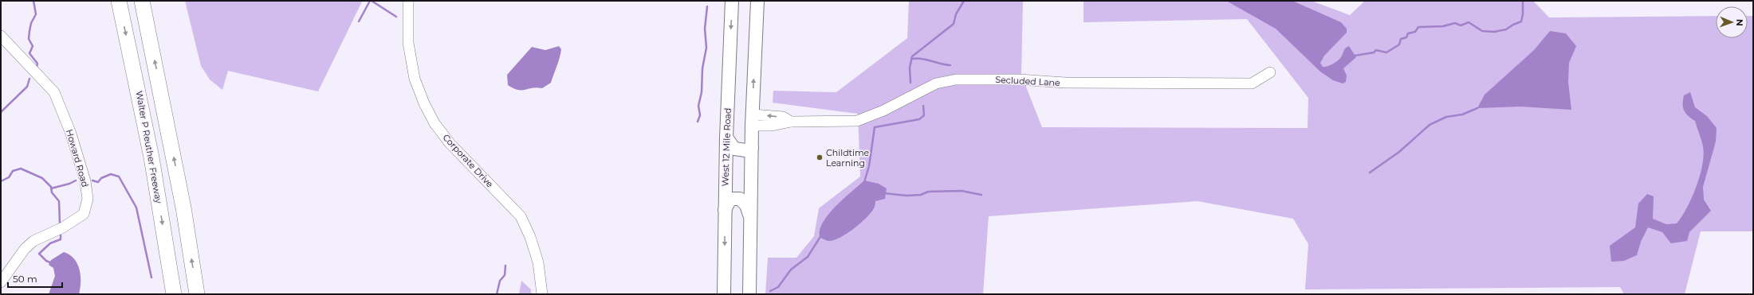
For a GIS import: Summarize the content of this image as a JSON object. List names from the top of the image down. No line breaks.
{"streets":{"highway":["Walter P Reuther Freeway"],"main road":["West 12 Mile Road"],"street":["Secluded Lane","Howard Road","Corporate Drive"]},"places":["Childtime Learning"],"scale_bar":"50 m","north":"right"}
